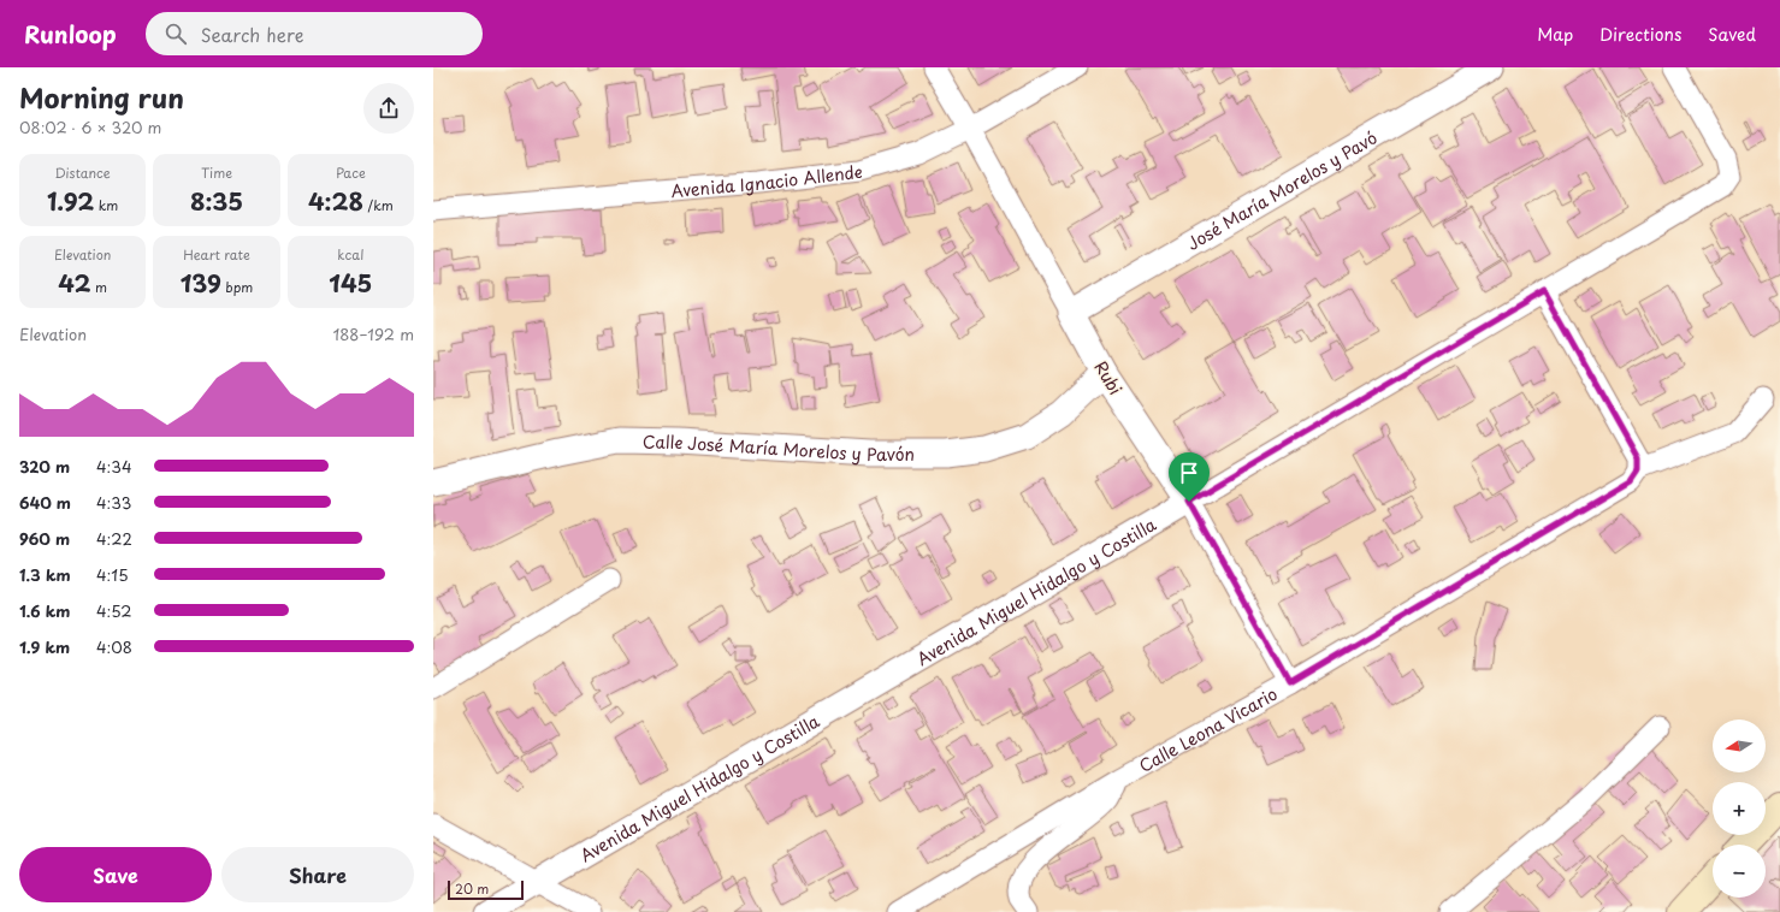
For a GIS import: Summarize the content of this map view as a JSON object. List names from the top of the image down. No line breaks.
{"streets":{"street":["Avenida Ignacio Allende","José María Morelos y Pavó","Rubi","Calle José María Morelos y Pavón","Avenida Miguel Hidalgo y Costilla","Calle Leona Vicario"]},"crossings":[["Avenida Ignacio Allende","Rubi"],["José María Morelos y Pavó","Rubi"],["Rubi","Calle José María Morelos y Pavón"],["Rubi","Avenida Miguel Hidalgo y Costilla"],["Rubi","Calle Leona Vicario"]],"scale_bar":"20 m","north":"left","page":{"header":"Runloop","search":"Search here","nav":["Map","Directions","Saved"],"heading":["Morning run","08:02 · 6 × 320 m"],"stats":[["Distance","1.92 km"],["Time","8:35"],["Pace","4:28 /km"],["Elevation","42 m"],["Heart rate","139 bpm"],["kcal","145"]],"chart":["Elevation","188–192 m"],"list":[{"name":"320 m","note":"4:34"},{"name":"640 m","note":"4:33"},{"name":"960 m","note":"4:22"},{"name":"1.3 km","note":"4:15"},{"name":"1.6 km","note":"4:52"},{"name":"1.9 km","note":"4:08"}],"map_buttons":["+","−"],"buttons":["Save","Share"],"scale":"20 m"}}
